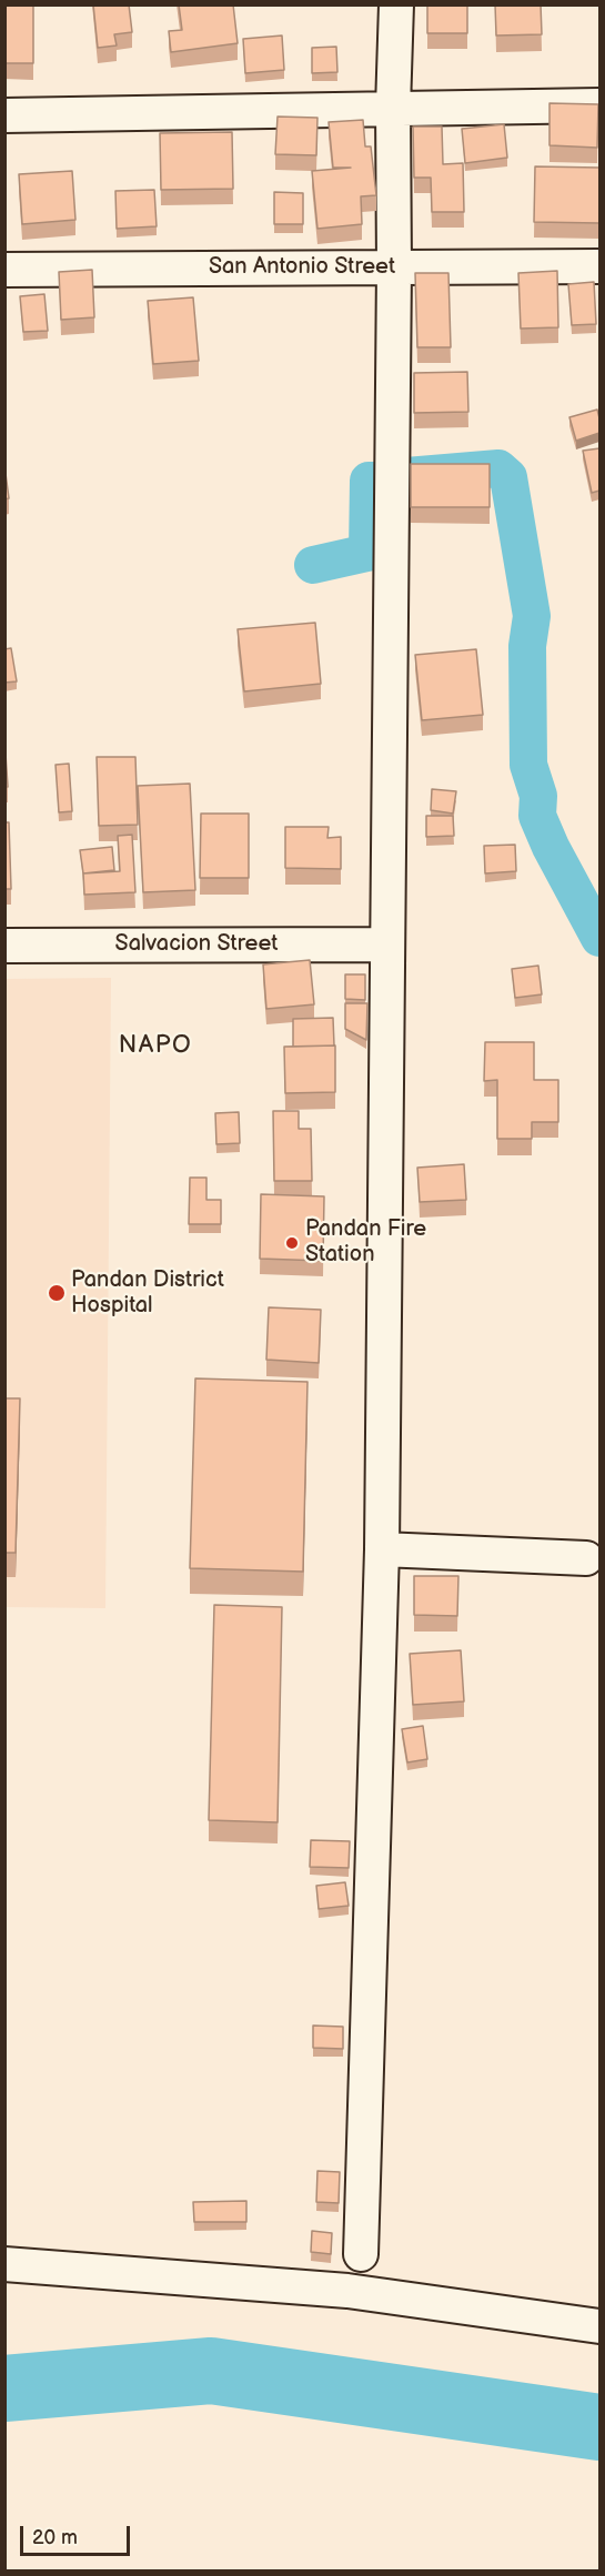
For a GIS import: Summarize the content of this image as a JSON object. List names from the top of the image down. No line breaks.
{"streets":{"street":["San Antonio Street","Salvacion Street"]},"districts":["NAPO"],"places":["Pandan Fire Station","Pandan District Hospital"],"scale_bar":"20 m"}
